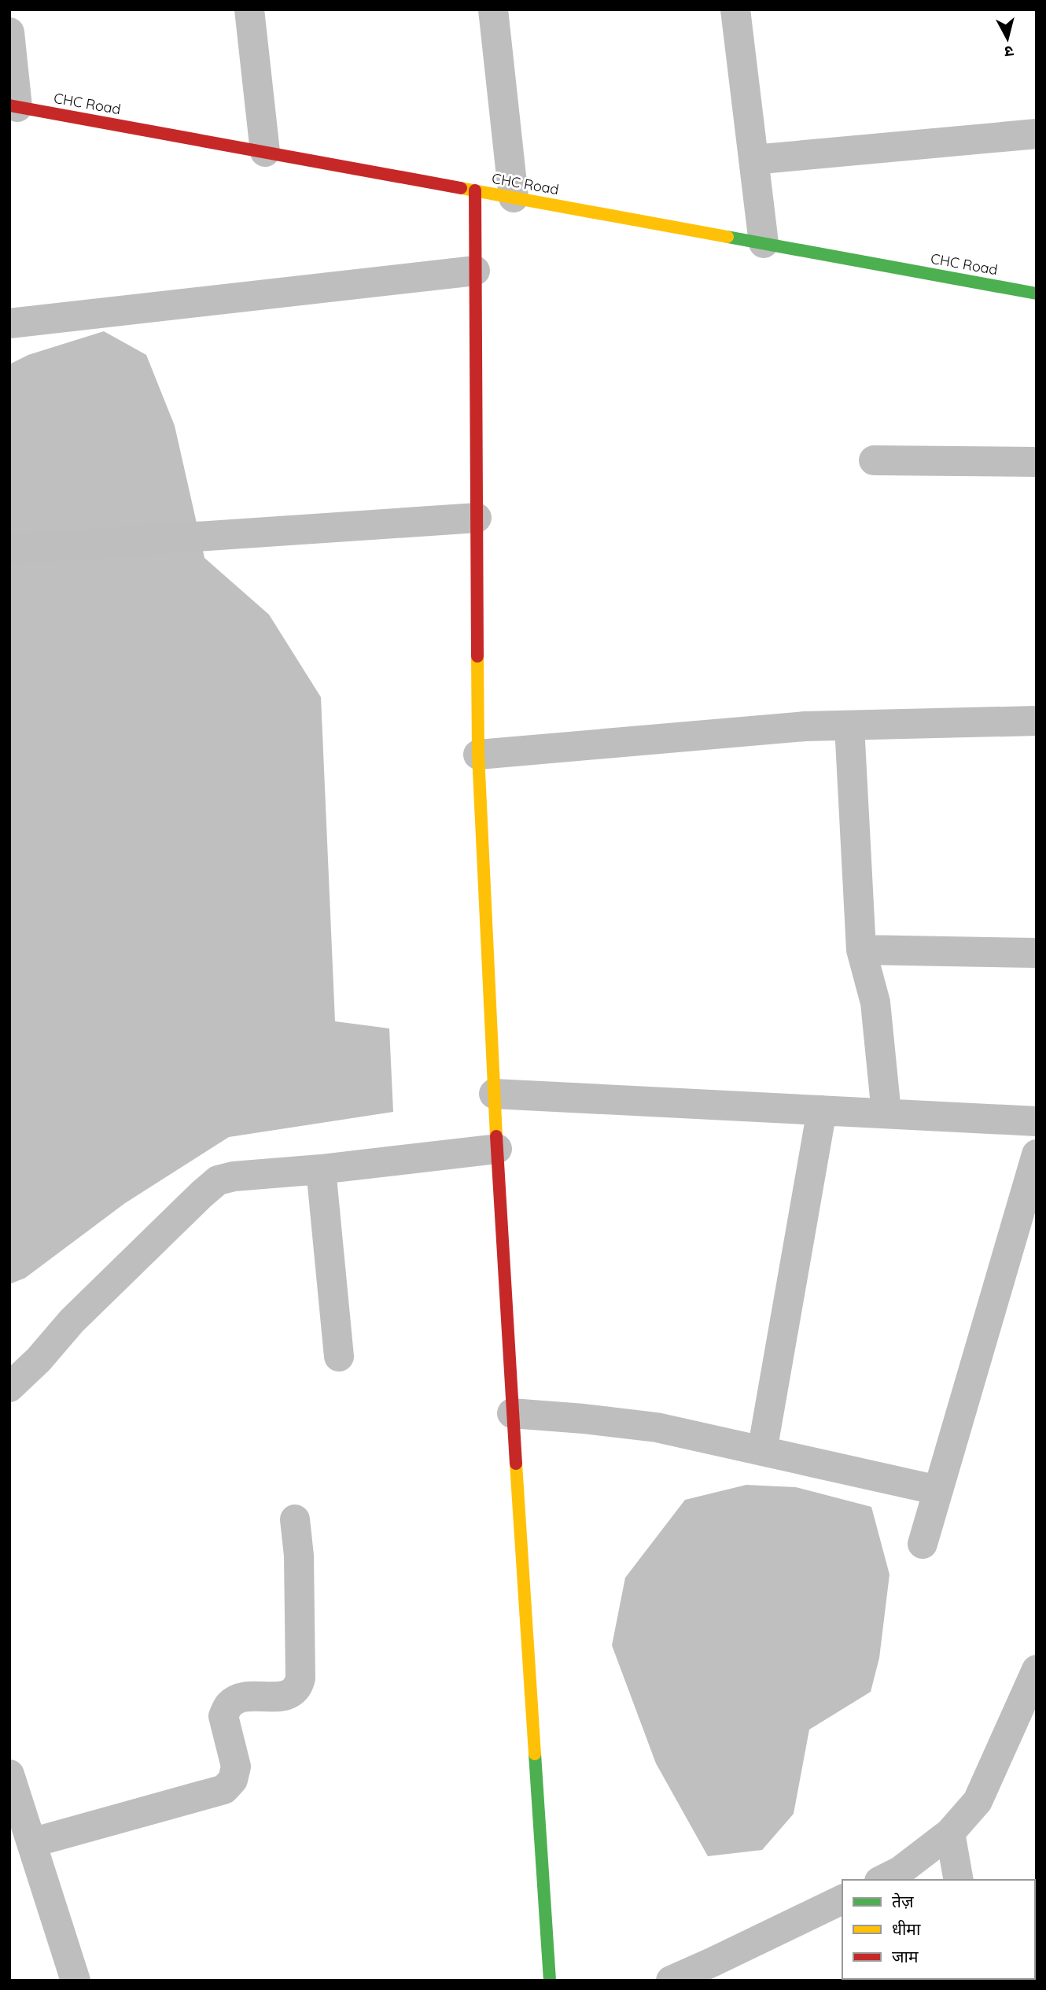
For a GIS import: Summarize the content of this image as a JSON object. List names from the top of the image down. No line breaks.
{"streets":{"street":["CHC Road"]},"legend":["तेज़","धीमा","जाम"],"north":"bottom"}
